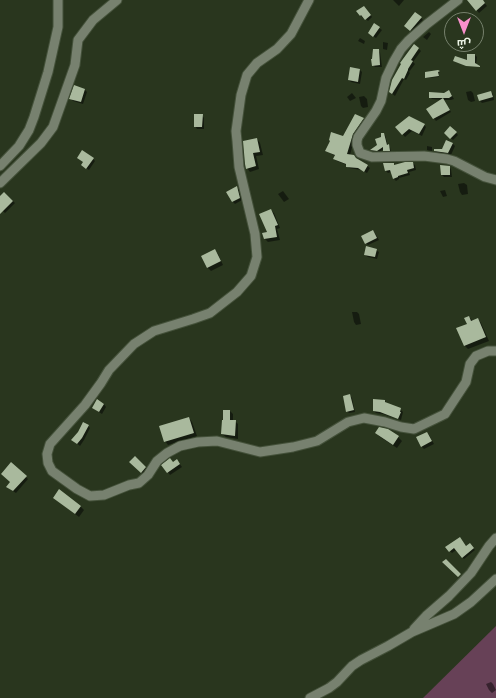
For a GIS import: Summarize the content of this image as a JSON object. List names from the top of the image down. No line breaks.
{"north":"bottom"}
